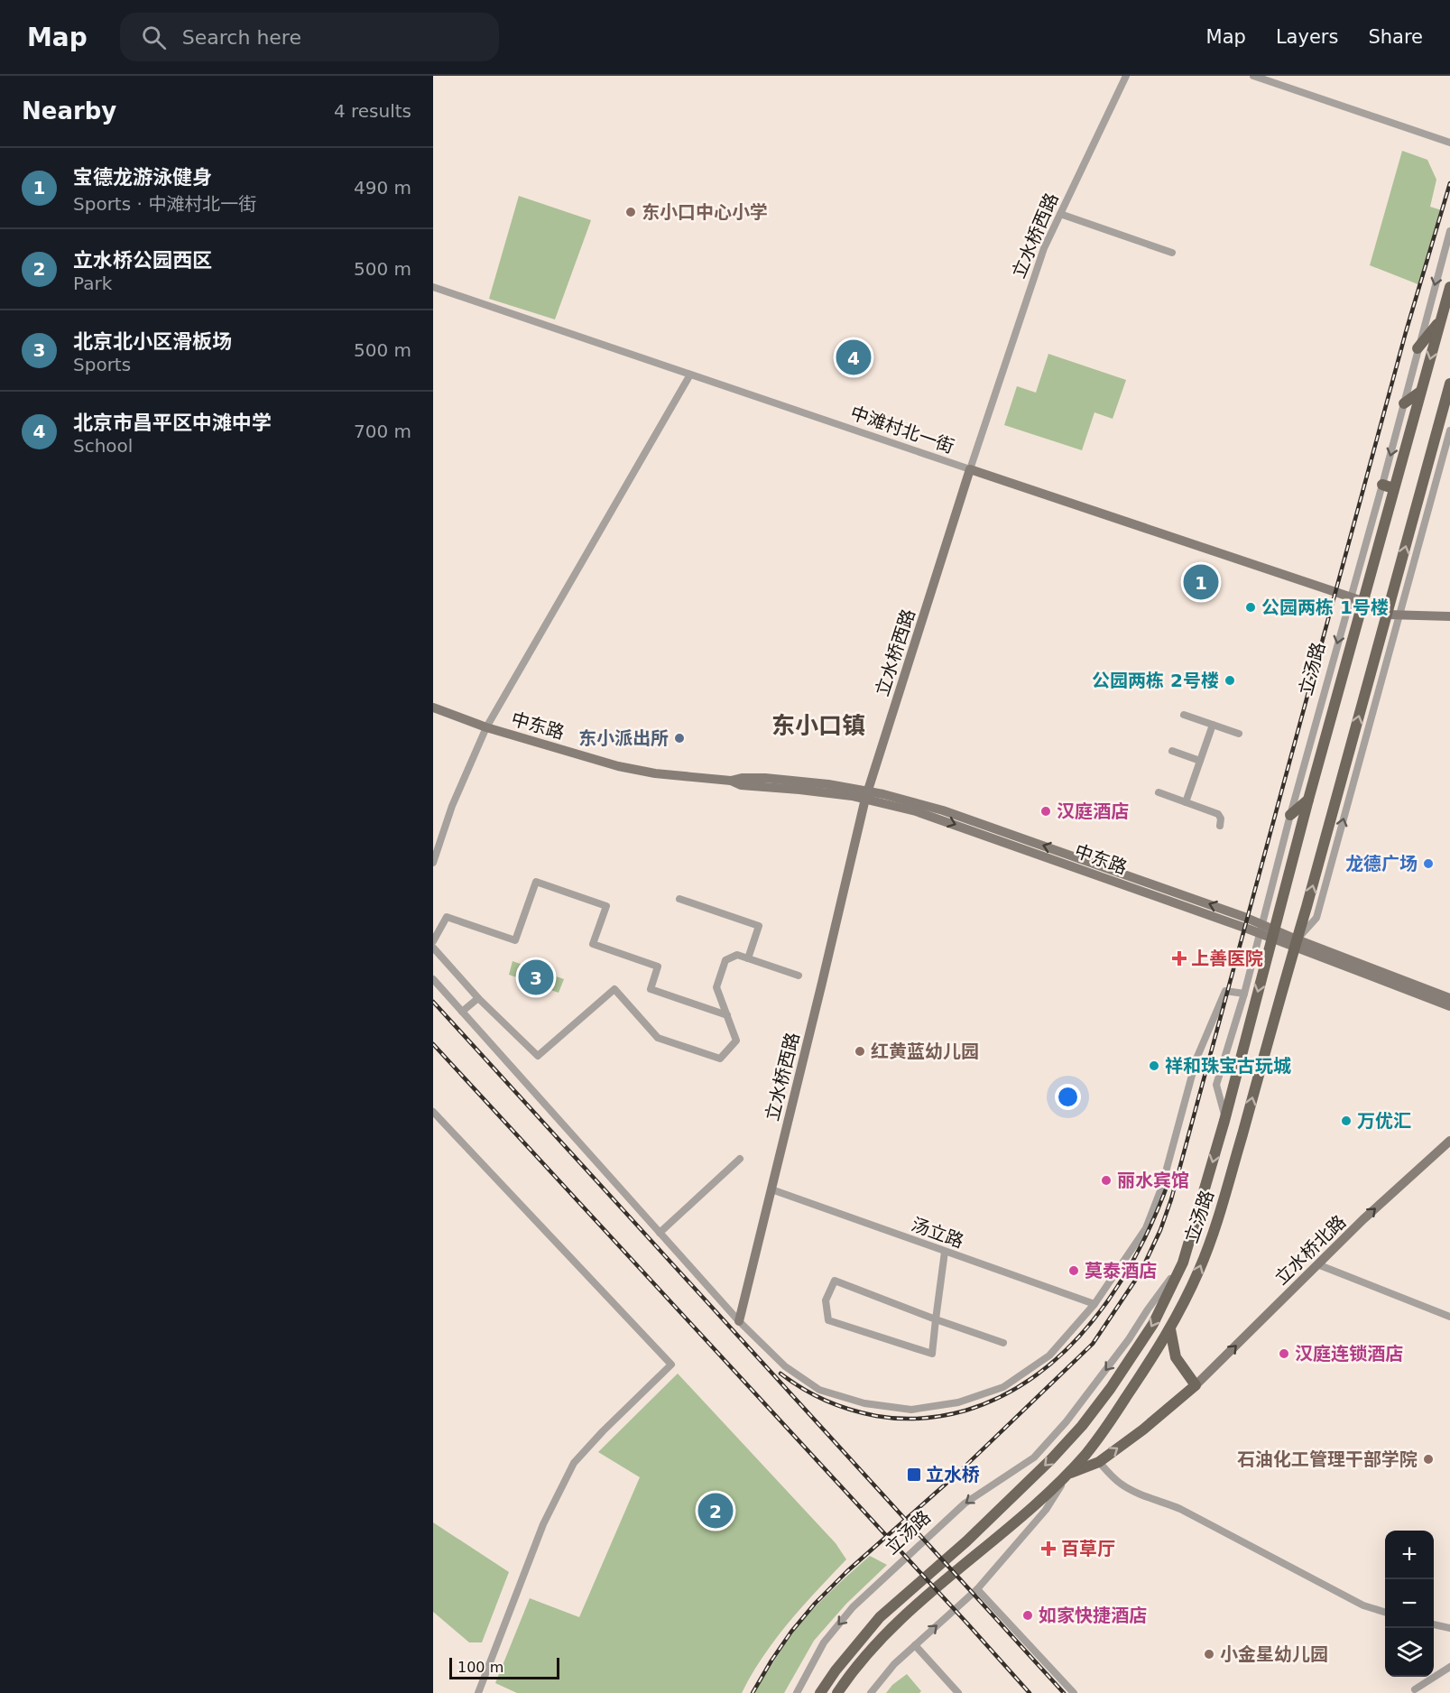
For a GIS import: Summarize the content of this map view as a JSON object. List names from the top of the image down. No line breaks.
{"streets":{"main road":["立汤路"],"street":["立水桥西路","中滩村北一街","中东路","汤立路","立水桥北路"]},"crossings":[["立水桥西路","中滩村北一街"],["立水桥西路","中东路"],["立水桥西路","汤立路"],["中滩村北一街","立汤路"],["立汤路","中东路"]],"one_way":["立水桥北路"],"districts":["东小口镇"],"places":{"other":["东小口中心小学","公园两栋 1号楼","公园两栋 2号楼","东小派出所","汉庭酒店","龙德广场","红黄蓝幼儿园","祥和珠宝古玩城","万优汇","丽水宾馆","莫泰酒店","汉庭连锁酒店","石油化工管理干部学院","如家快捷酒店","小金星幼儿园"],"health":["上善医院","百草厅"],"transit":["立水桥"]},"scale_bar":"100 m","page":{"header":"Map","search":"Search here","nav":["Map","Layers","Share"],"heading":["Nearby","4 results"],"list":[{"mark":"1","name":"宝德龙游泳健身","note":"Sports · 中滩村北一街","value":"490 m"},{"mark":"2","name":"立水桥公园西区","note":"Park","value":"500 m"},{"mark":"3","name":"北京北小区滑板场","note":"Sports","value":"500 m"},{"mark":"4","name":"北京市昌平区中滩中学","note":"School","value":"700 m"}],"pins":["4","1","3","2"],"map_buttons":["+","−"],"scale":"100 m"}}
